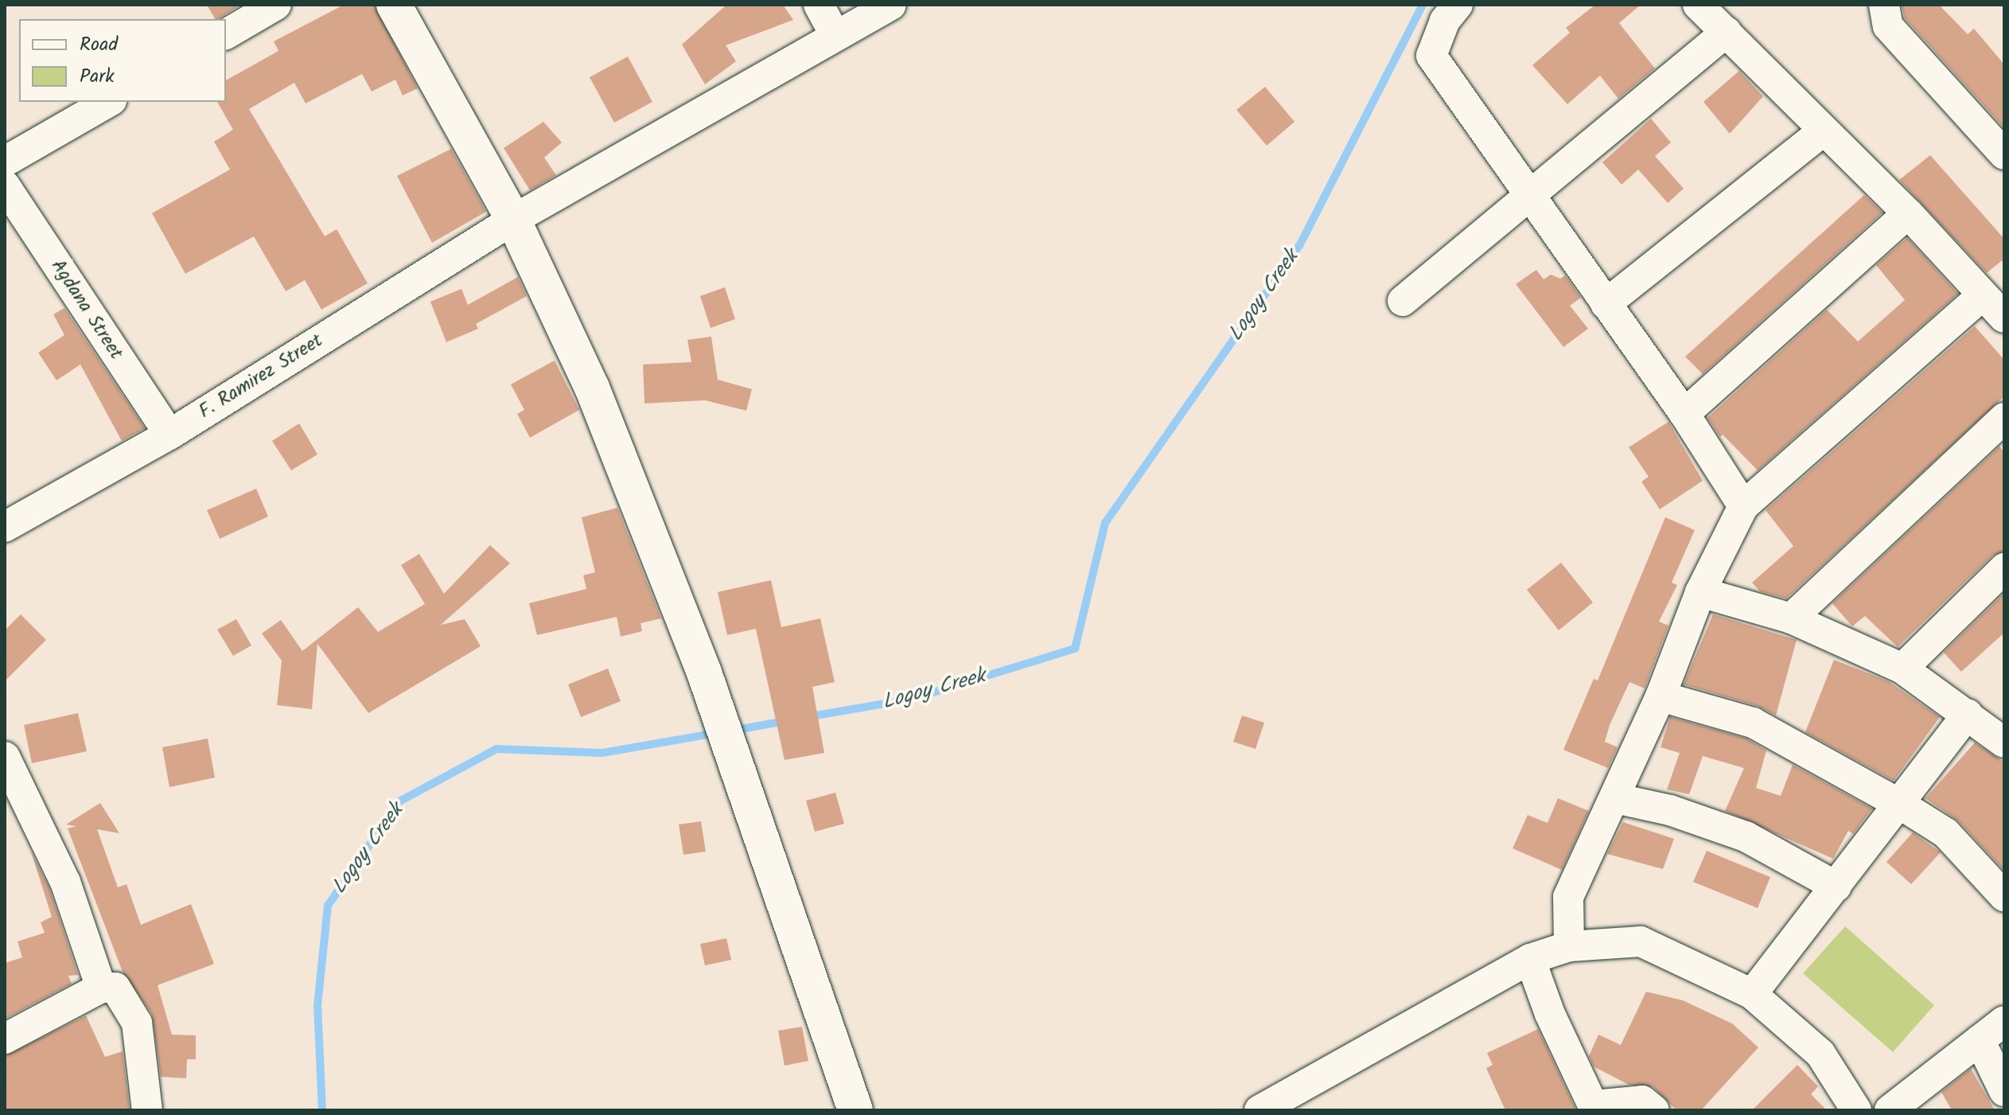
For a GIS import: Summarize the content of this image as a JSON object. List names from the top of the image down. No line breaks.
{"streets":{"street":["Agdana Street","F. Ramirez Street"]},"crossings":[["Agdana Street","F. Ramirez Street"]],"water":["Logoy Creek"],"legend":["Road","Park"]}
